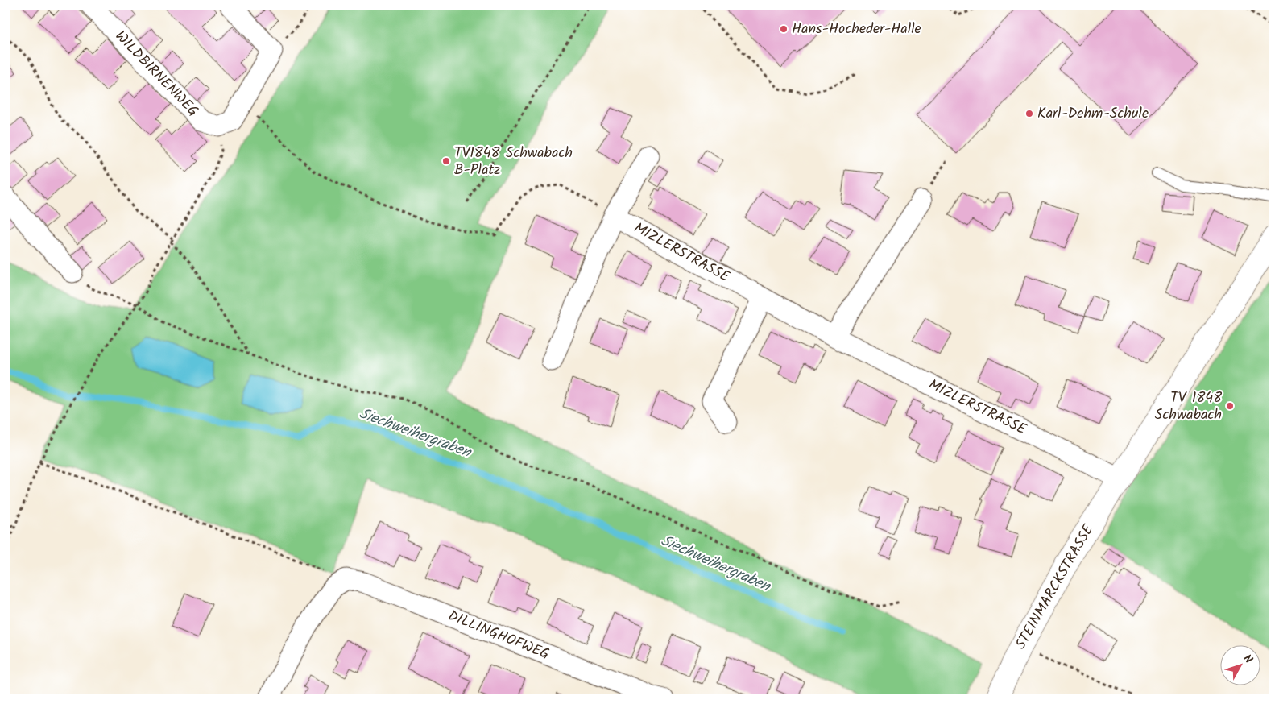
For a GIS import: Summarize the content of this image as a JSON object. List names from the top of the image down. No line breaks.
{"streets":{"street":["WILDBIRNENWEG","MIZLERSTRASSE","STEINMARCKSTRASSE","DILLINGHOFWEG"]},"crossings":[["MIZLERSTRASSE","STEINMARCKSTRASSE"]],"water":["Siechweihergraben"],"places":["Hans-Hocheder-Halle","Karl-Dehm-Schule","TV1848 Schwabach B-Platz","TV 1848 Schwabach"],"north":"top right"}
